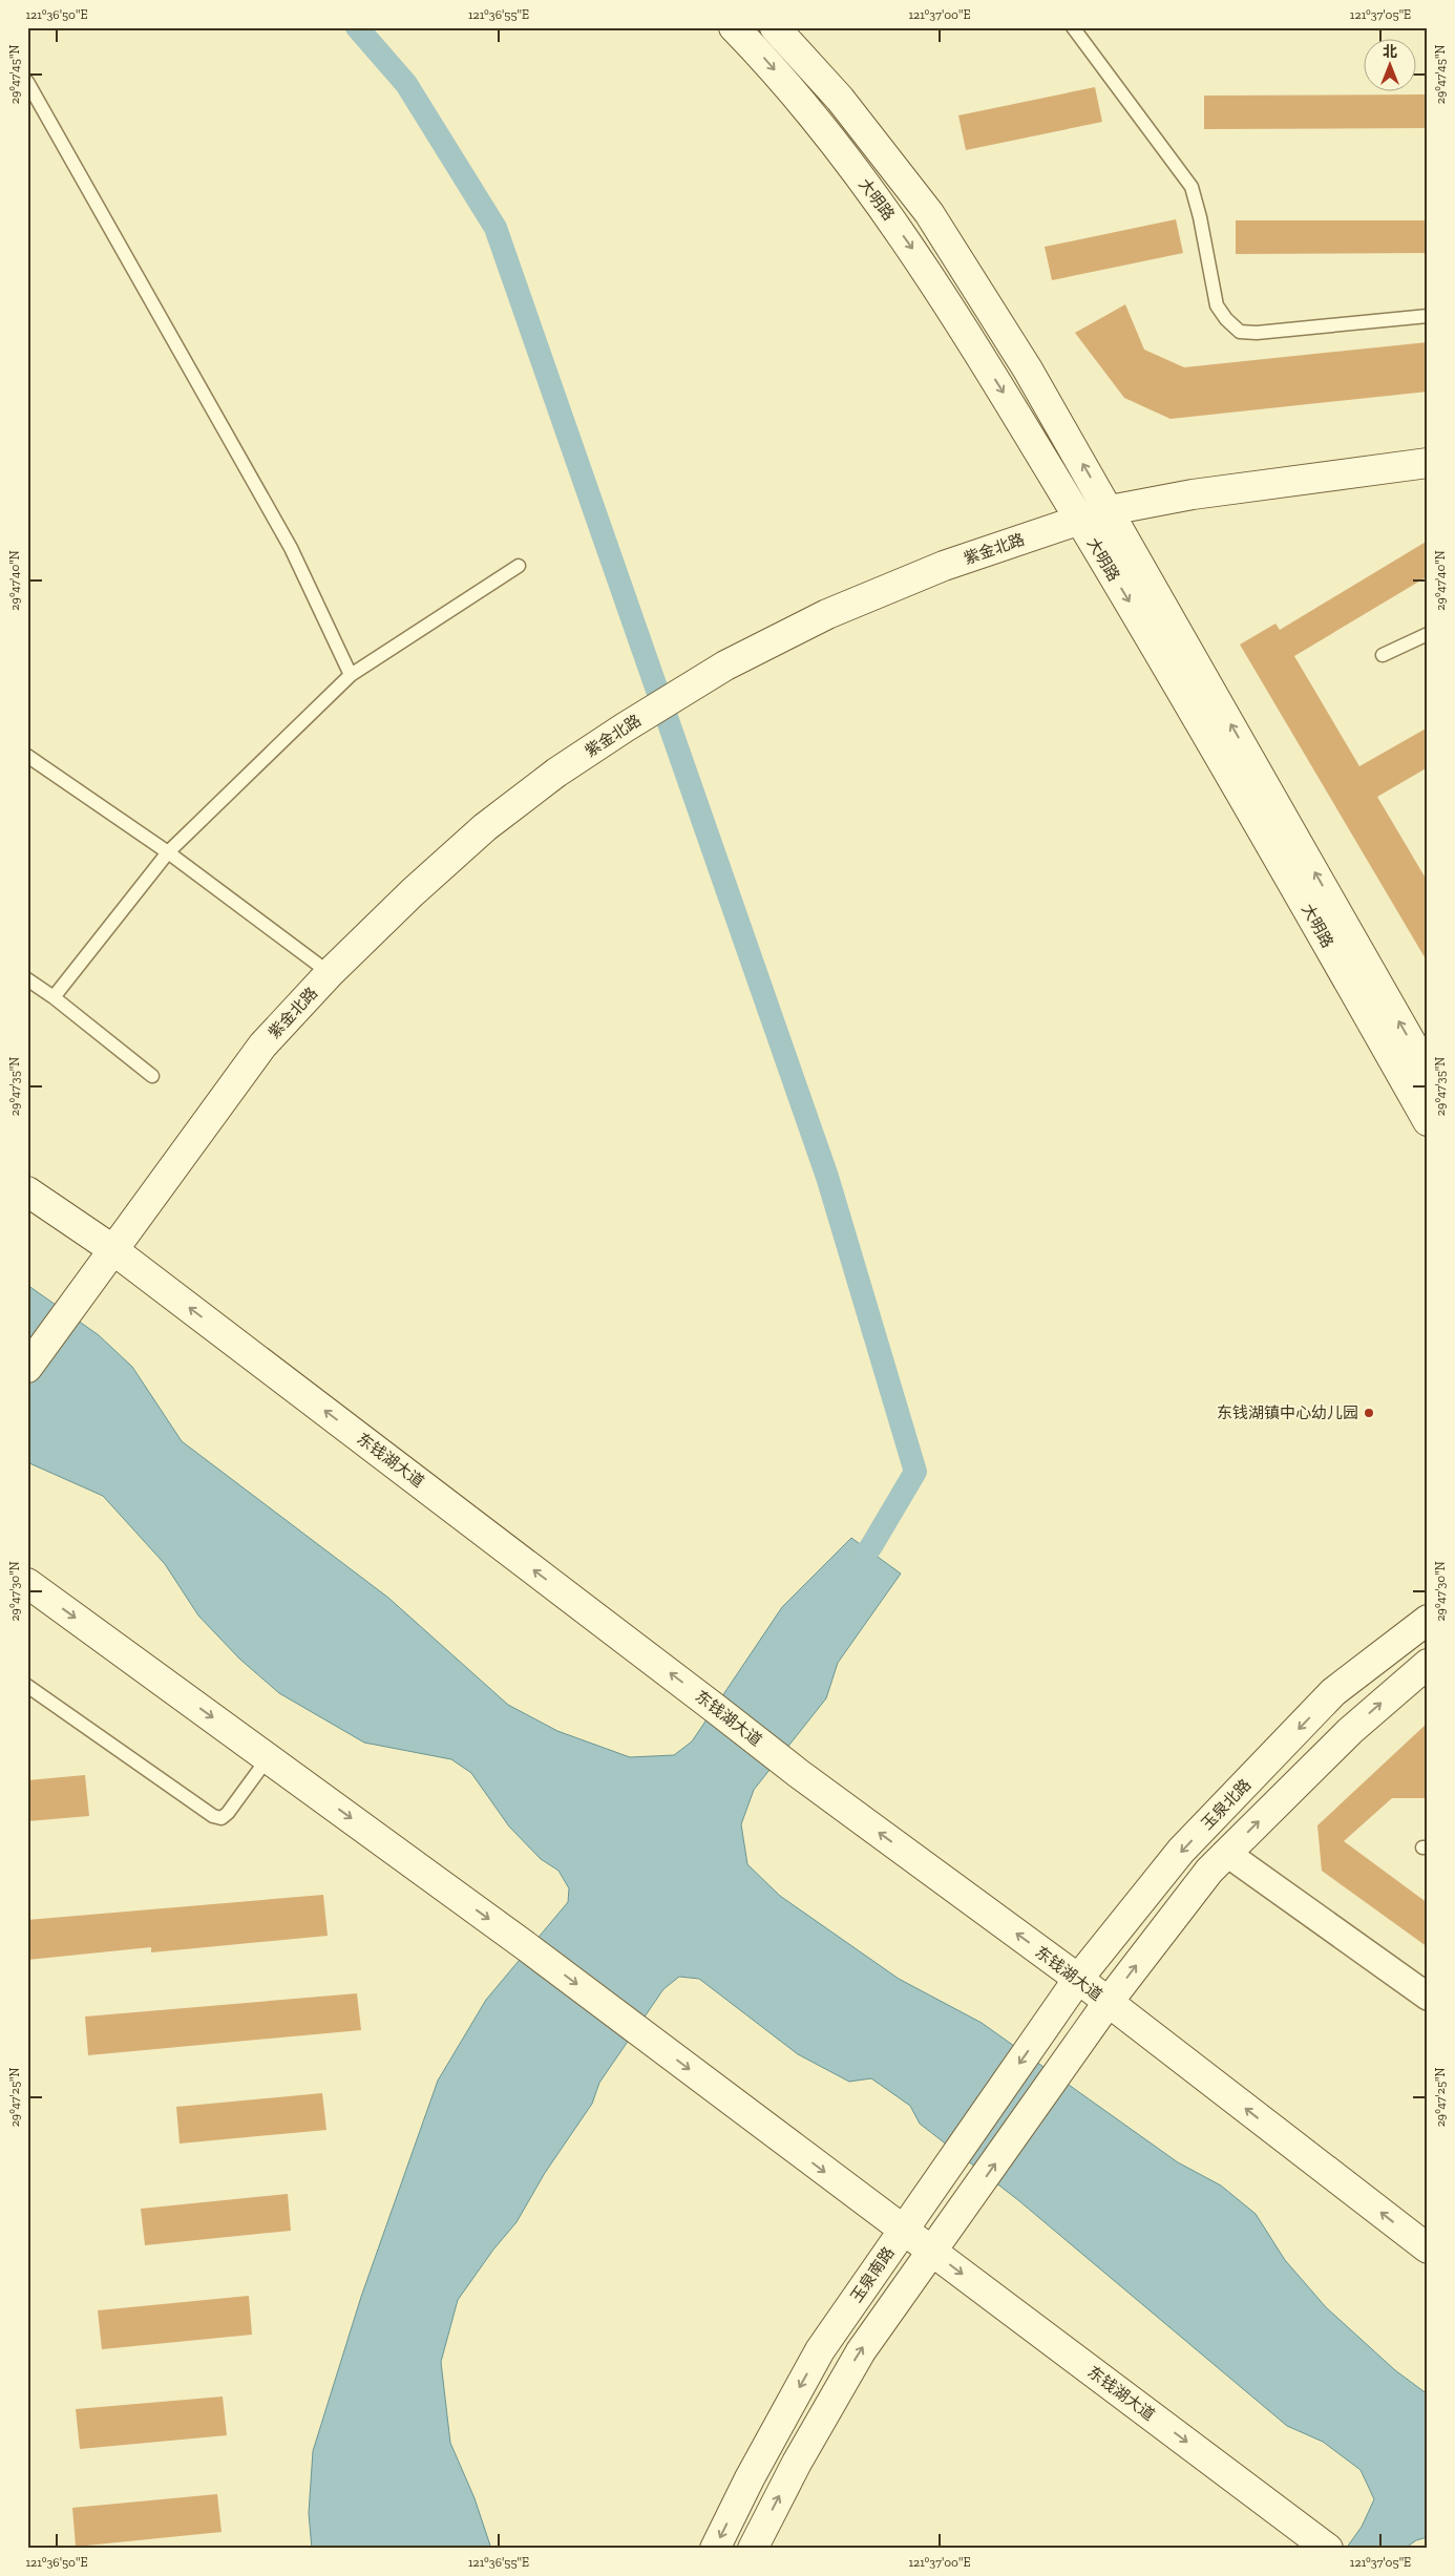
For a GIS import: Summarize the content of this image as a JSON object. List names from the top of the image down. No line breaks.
{"streets":{"street":["大明路","紫金北路","东钱湖大道","玉泉北路","玉泉南路"]},"crossings":[["大明路","紫金北路"],["紫金北路","东钱湖大道"],["东钱湖大道","玉泉北路"],["东钱湖大道","玉泉南路"],["玉泉北路","玉泉南路"]],"places":["东钱湖镇中心幼儿园"],"north":"top","coordinates":["121°36'50\"E","121°36'55\"E","121°37'00\"E","121°37'05\"E","29°47'45\"N","29°47'40\"N","29°47'35\"N","29°47'30\"N","29°47'25\"N"]}
